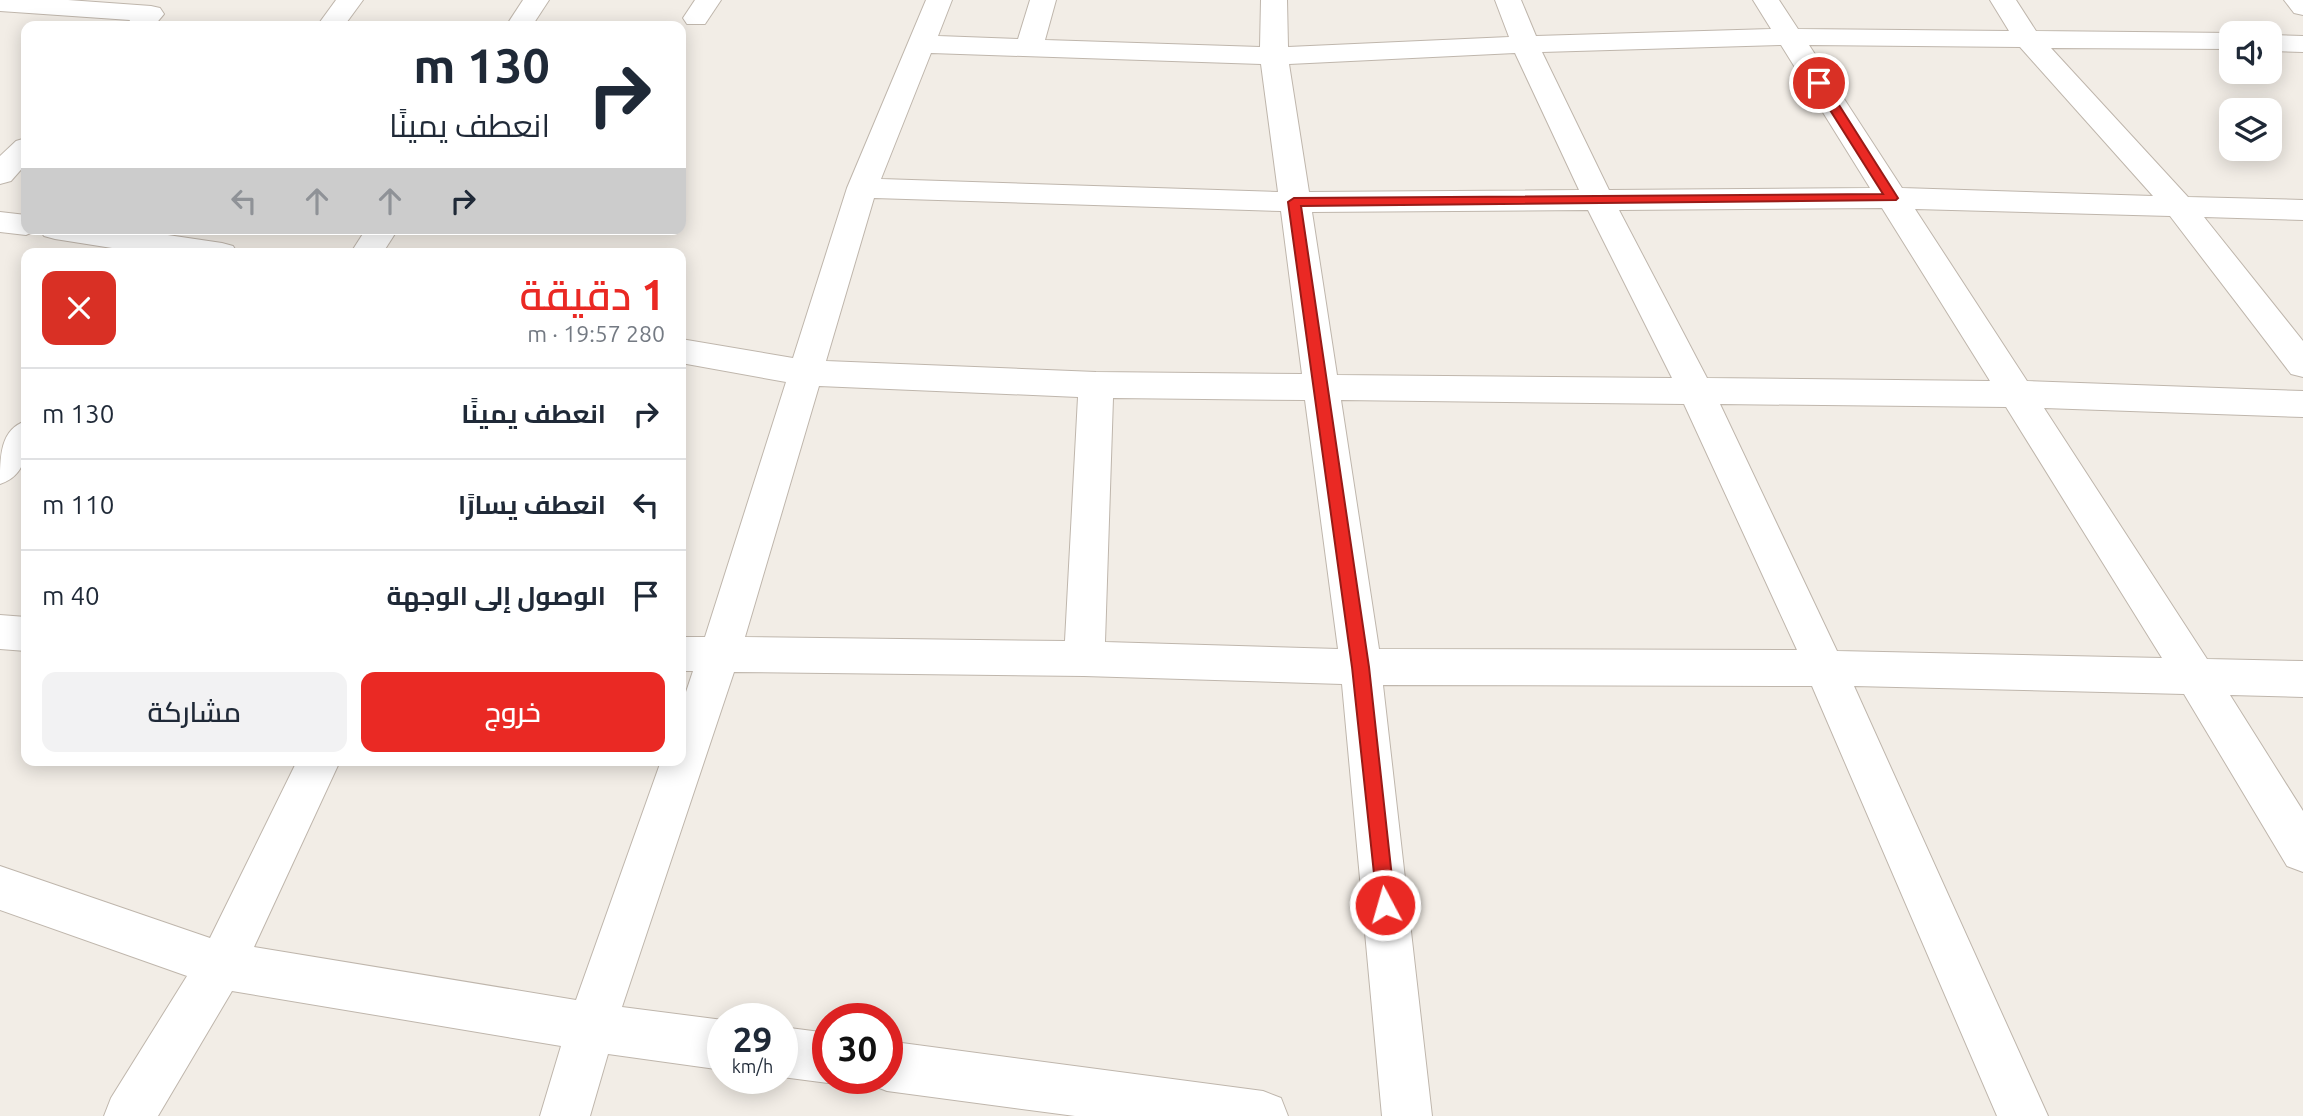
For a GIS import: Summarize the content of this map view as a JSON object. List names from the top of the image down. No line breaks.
{"page":{"turn":["130 m","انعطف يمينًا"],"heading":["1 دقيقة","280 m · 19:57"],"list":[{"name":"انعطف يمينًا","value":"130 m"},{"name":"انعطف يسارًا","value":"110 m"},{"name":"الوصول إلى الوجهة","value":"40 m"}],"buttons":["خروج","مشاركة"],"speed":"29 km/h","limit":"30"}}
